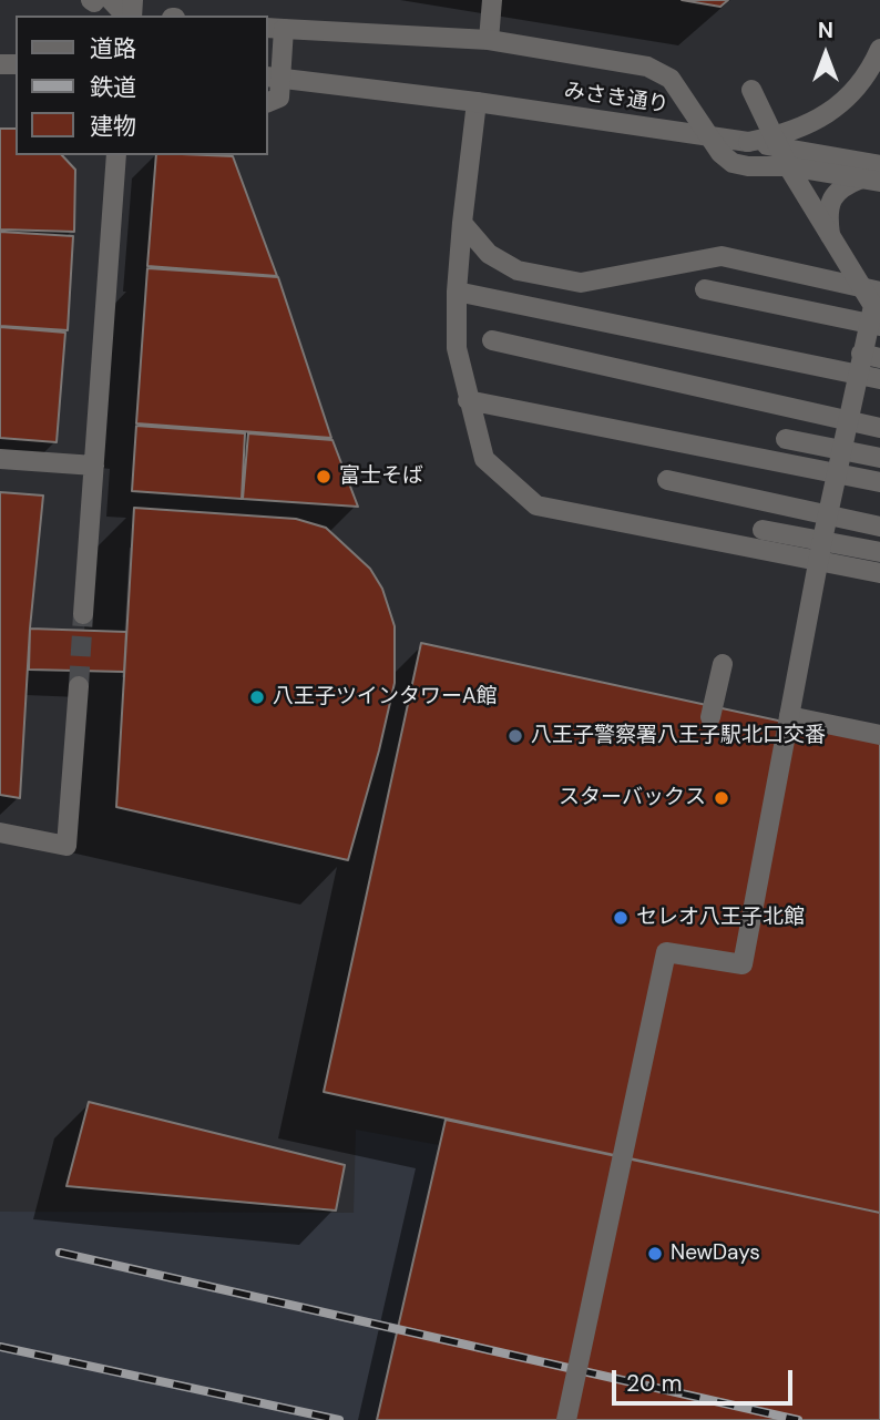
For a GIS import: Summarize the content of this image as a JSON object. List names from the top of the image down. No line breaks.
{"streets":{"street":["みさき通り"]},"places":["富士そば","八王子ツインタワーA館","八王子警察署八王子駅北口交番","スターバックス","セレオ八王子北館","NewDays"],"legend":["道路","鉄道","建物"],"scale_bar":"20 m","north":"top"}
